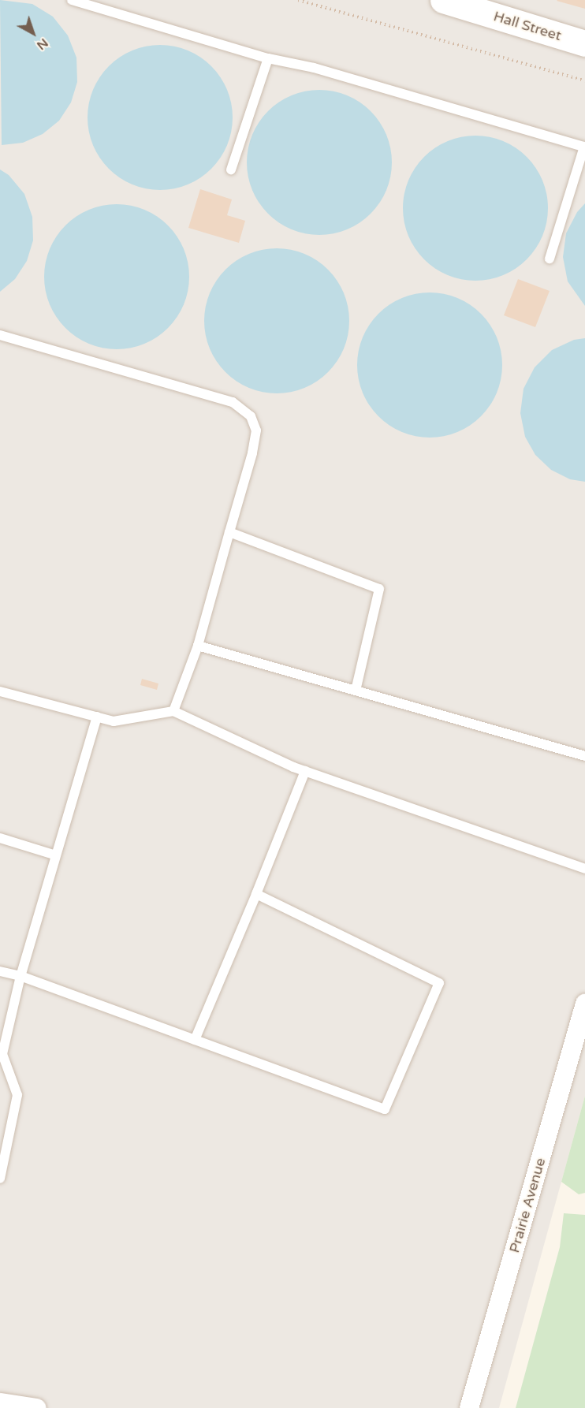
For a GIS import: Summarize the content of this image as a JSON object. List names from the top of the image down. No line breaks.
{"streets":{"main road":["Hall Street"],"street":["Prairie Avenue"]},"north":"bottom right"}
